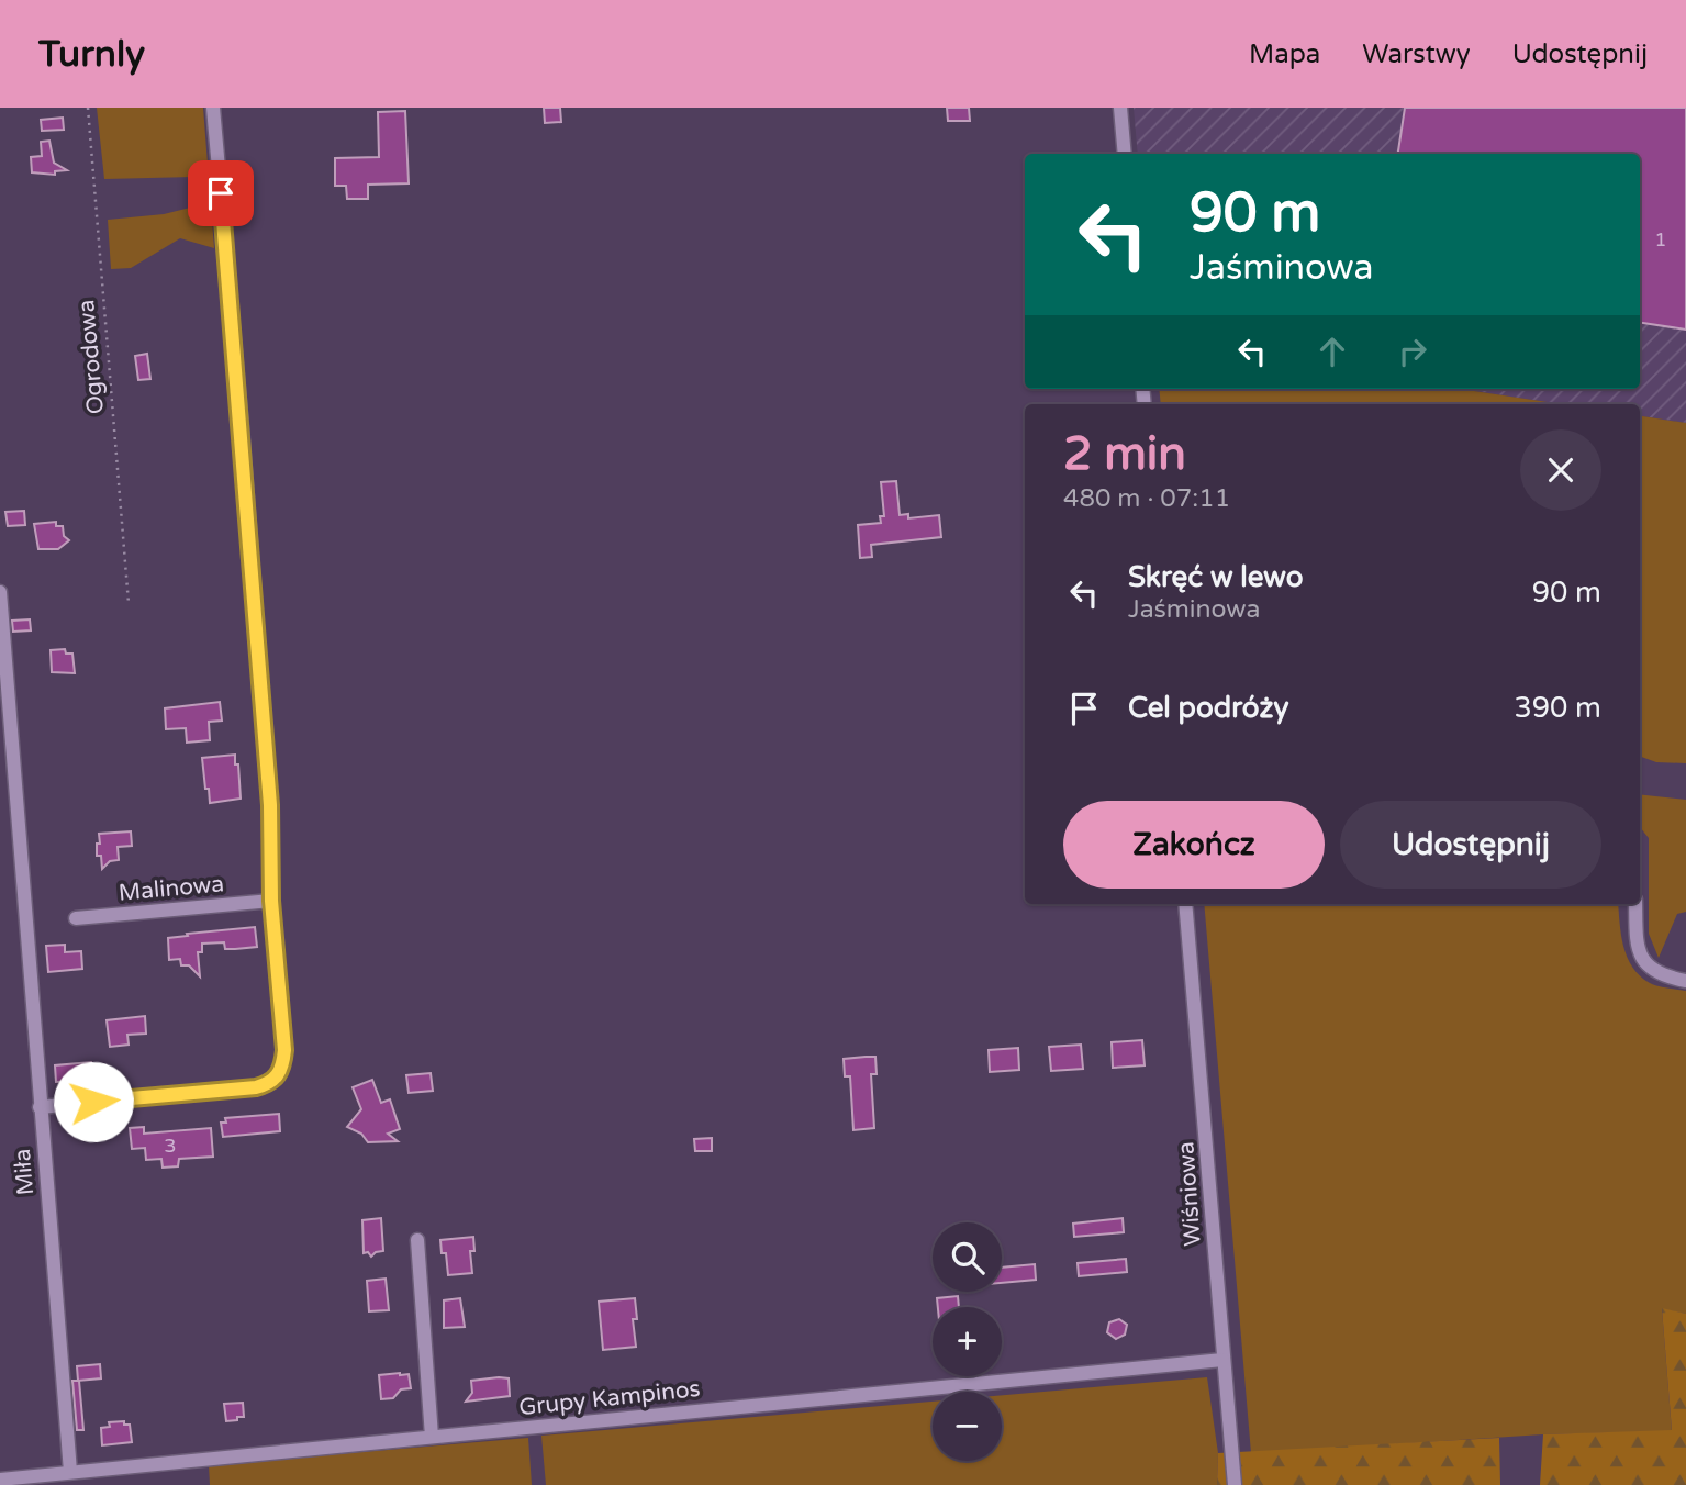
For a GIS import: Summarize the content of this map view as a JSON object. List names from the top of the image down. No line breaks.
{"streets":{"street":["Malinowa","Miła","Wiśniowa","Grupy Kampinos"],"path":["Ogrodowa"]},"crossings":[["Miła","Grupy Kampinos"],["Wiśniowa","Grupy Kampinos"]],"house_numbers":["1","3"],"page":{"header":"Turnly","nav":["Mapa","Warstwy","Udostępnij"],"turn":["90 m","Jaśminowa"],"heading":["2 min","480 m · 07:11"],"list":[{"name":"Skręć w lewo","note":"Jaśminowa","value":"90 m"},{"name":"Cel podróży","value":"390 m"}],"buttons":["Zakończ","Udostępnij"],"map_buttons":["+","−"]}}
